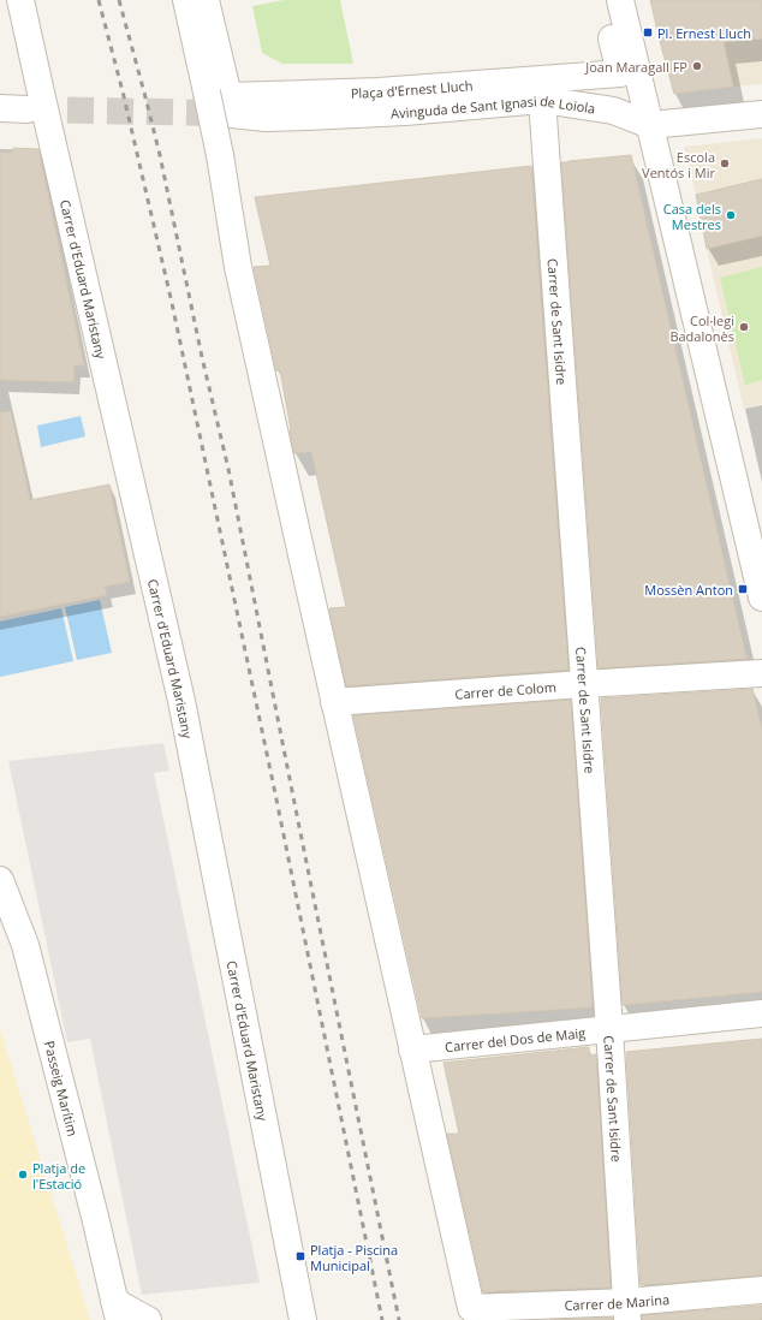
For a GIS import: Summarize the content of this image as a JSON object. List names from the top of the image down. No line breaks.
{"streets":{"street":["Plaça d'Ernest Lluch","Avinguda de Sant Ignasi de Loiola","Carrer d'Eduard Maristany","Carrer de Sant Isidre","Carrer de Colom","Carrer del Dos de Maig","Passeig Marítim","Carrer de Marina"]},"crossings":[["Avinguda de Sant Ignasi de Loiola","Carrer de Sant Isidre"],["Carrer de Sant Isidre","Carrer de Colom"],["Carrer de Sant Isidre","Carrer del Dos de Maig"],["Carrer de Sant Isidre","Carrer de Marina"],["Carrer del Dos de Maig","Carrer de Marina"]],"places":{"transit":["Pl. Ernest Lluch","Mossèn Anton","Platja - Piscina Municipal"],"other":["Joan Maragall FP","Escola Ventós i Mir","Casa dels Mestres","Col·legi Badalonès","Platja de l'Estació"]}}
